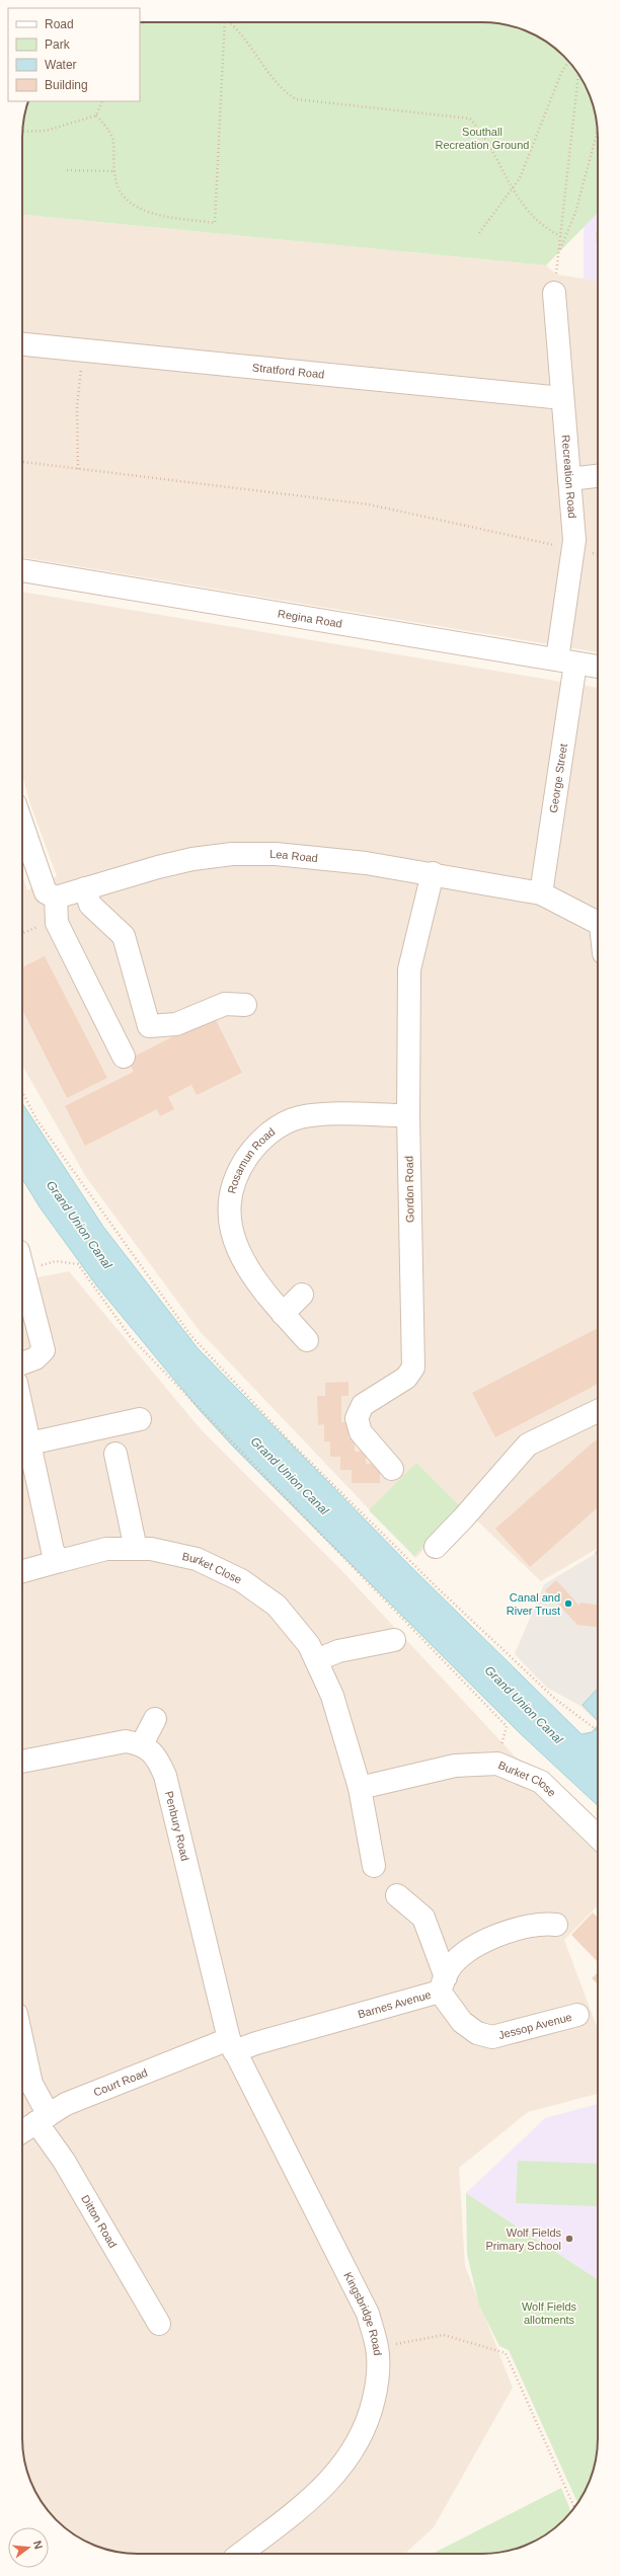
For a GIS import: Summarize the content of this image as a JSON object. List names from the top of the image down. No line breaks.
{"streets":{"street":["Stratford Road","Recreation Road","Regina Road","George Street","Lea Road","Rosamun Road","Gordon Road","Burket Close","Penbury Road","Barnes Avenue","Jessop Avenue","Court Road","Ditton Road","Kingsbridge Road"]},"crossings":[["Stratford Road","Recreation Road"],["Recreation Road","Regina Road"],["Recreation Road","George Street"],["Regina Road","George Street"],["George Street","Lea Road"],["Lea Road","Gordon Road"],["Rosamun Road","Gordon Road"],["Penbury Road","Barnes Avenue"],["Penbury Road","Court Road"],["Penbury Road","Kingsbridge Road"],["Barnes Avenue","Jessop Avenue"],["Barnes Avenue","Court Road"],["Barnes Avenue","Kingsbridge Road"],["Court Road","Ditton Road"],["Court Road","Kingsbridge Road"]],"water":["Grand Union Canal"],"parks":["Southall Recreation Ground","Wolf Fields allotments"],"places":["Canal and River Trust","Wolf Fields Primary School"],"legend":["Road","Park","Water","Building"],"north":"right"}
